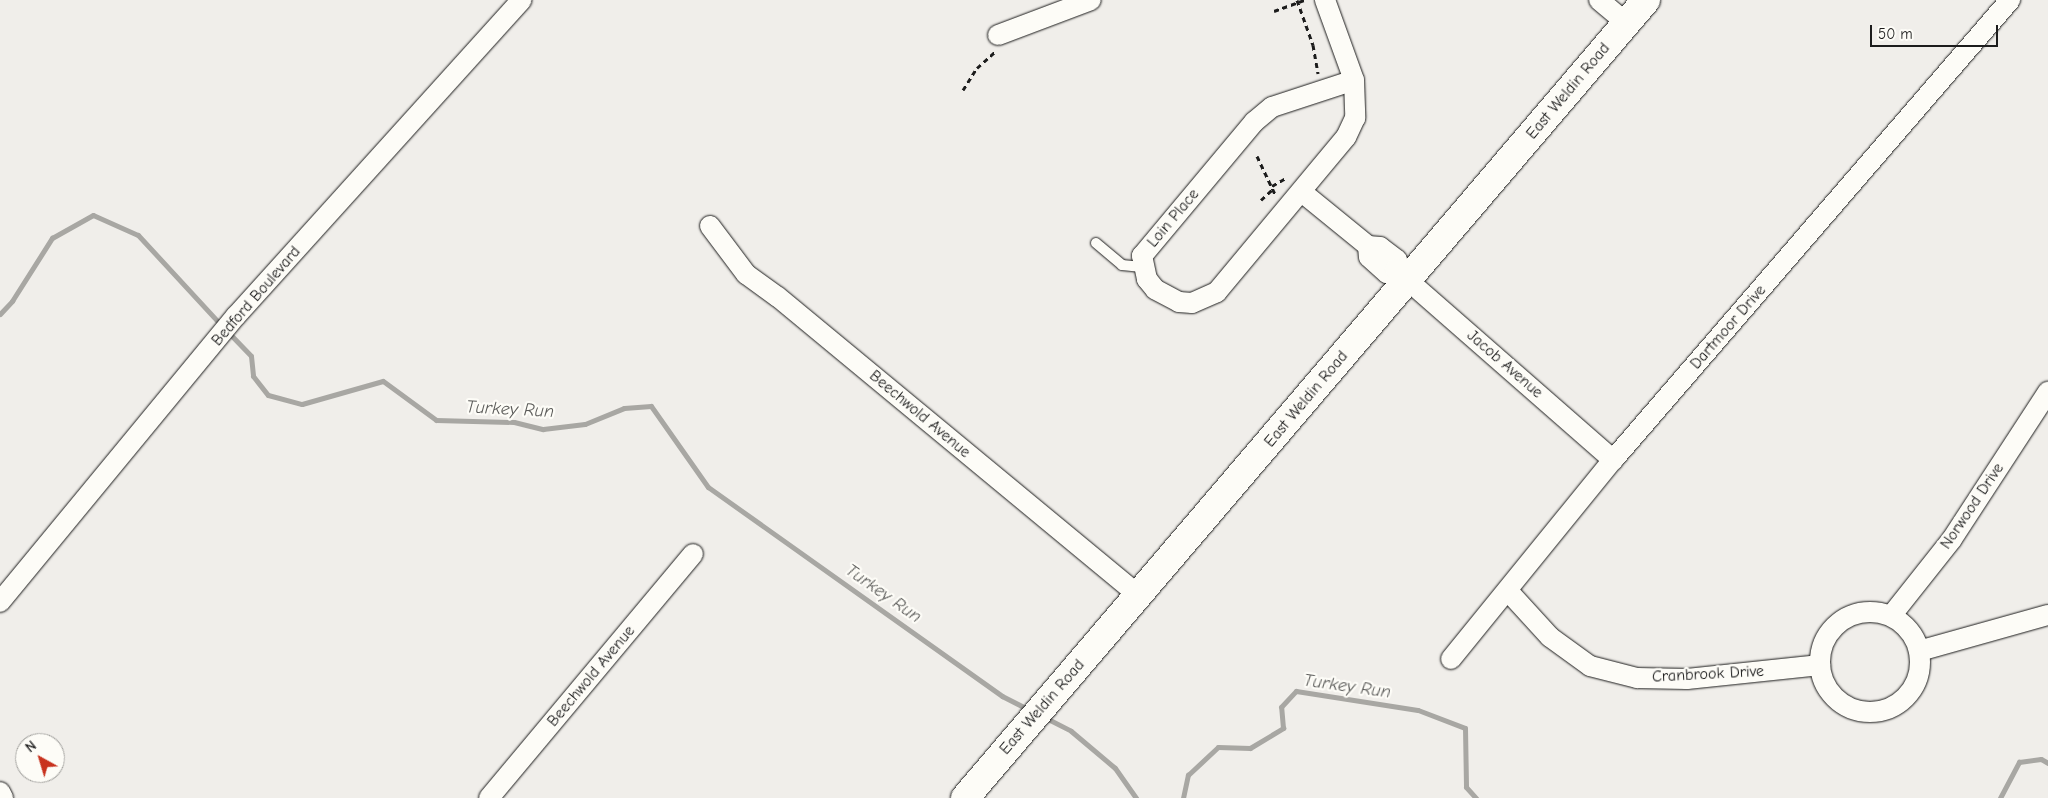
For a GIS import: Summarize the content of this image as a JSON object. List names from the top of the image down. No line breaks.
{"streets":{"street":["East Weldin Road","Loin Place","Bedford Boulevard","Dartmoor Drive","Jacob Avenue","Beechwold Avenue","Norwood Drive","Cranbrook Drive"]},"crossings":[["East Weldin Road","Jacob Avenue"],["East Weldin Road","Beechwold Avenue"],["Loin Place","Jacob Avenue"],["Dartmoor Drive","Jacob Avenue"],["Dartmoor Drive","Cranbrook Drive"],["Norwood Drive","Cranbrook Drive"]],"water":["Turkey Run"],"scale_bar":"50 m","north":"top left"}
